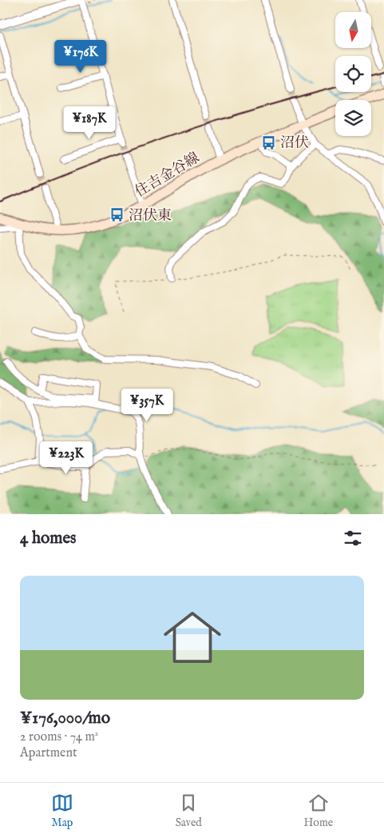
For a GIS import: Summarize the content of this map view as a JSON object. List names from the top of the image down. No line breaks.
{"streets":{"main road":["住吉金谷線"]},"places":{"bus stop":["沼伏","沼伏東"]},"north":"bottom","page":{"price":["¥176K","¥187K","¥357K","¥223K"],"heading":"4 homes","list":[{"name":"¥176,000/mo","note":"2 rooms · 74 m² · Apartment"}],"tabs":["Map","Saved","Home"]}}
